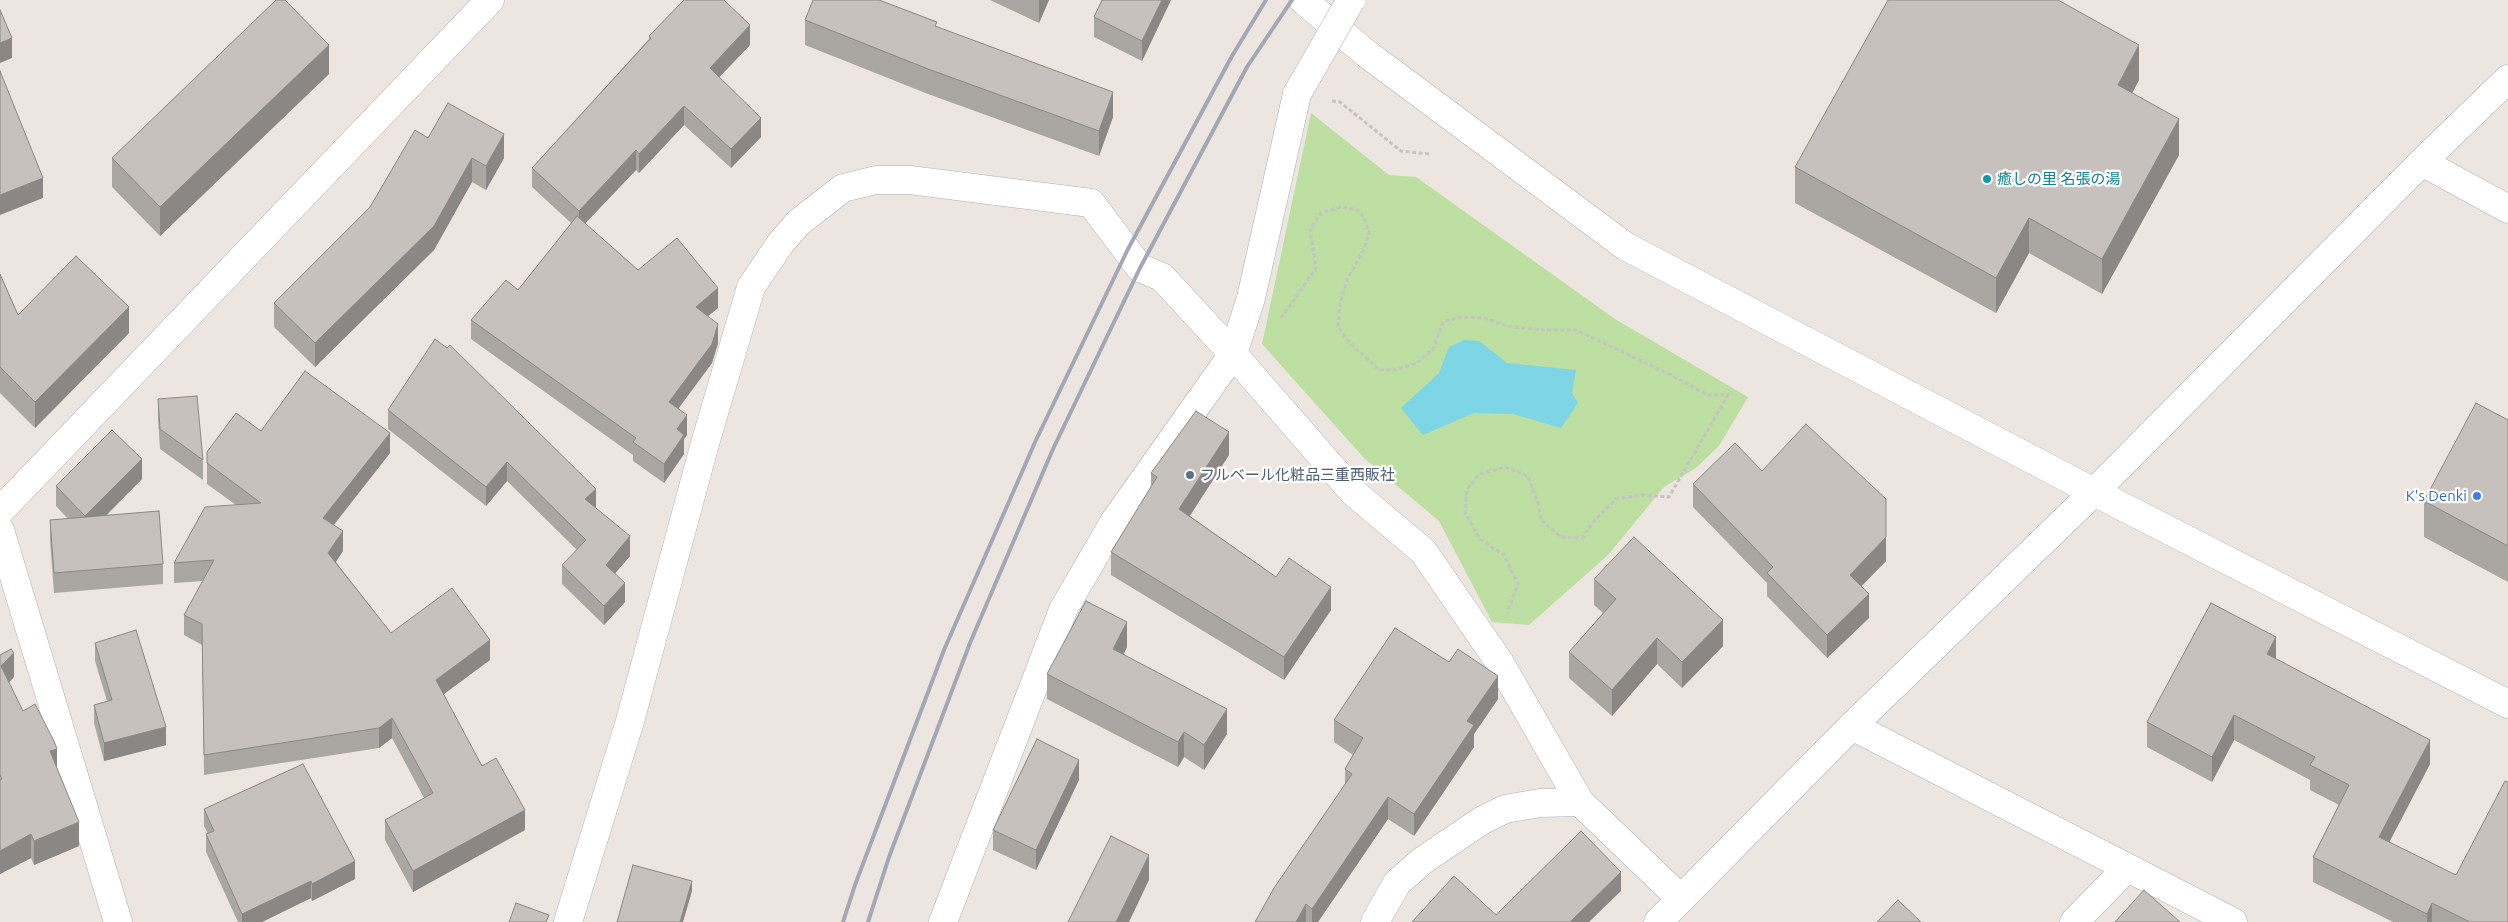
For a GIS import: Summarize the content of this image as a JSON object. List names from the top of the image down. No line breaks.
{"places":["癒しの里 名張の湯","フルベール化粧品三重西販社","K's Denki"]}
